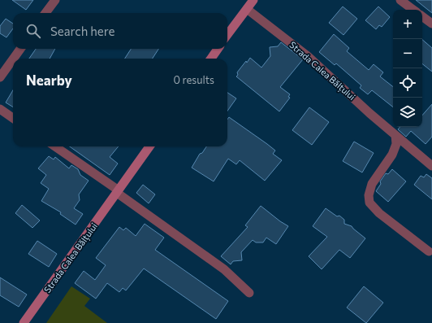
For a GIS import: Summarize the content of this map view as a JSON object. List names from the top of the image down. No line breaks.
{"streets":{"main road":["Strada Calea Bălțului"]},"page":{"map_buttons":["+","−"],"search":"Search here","heading":["Nearby","0 results"]}}
